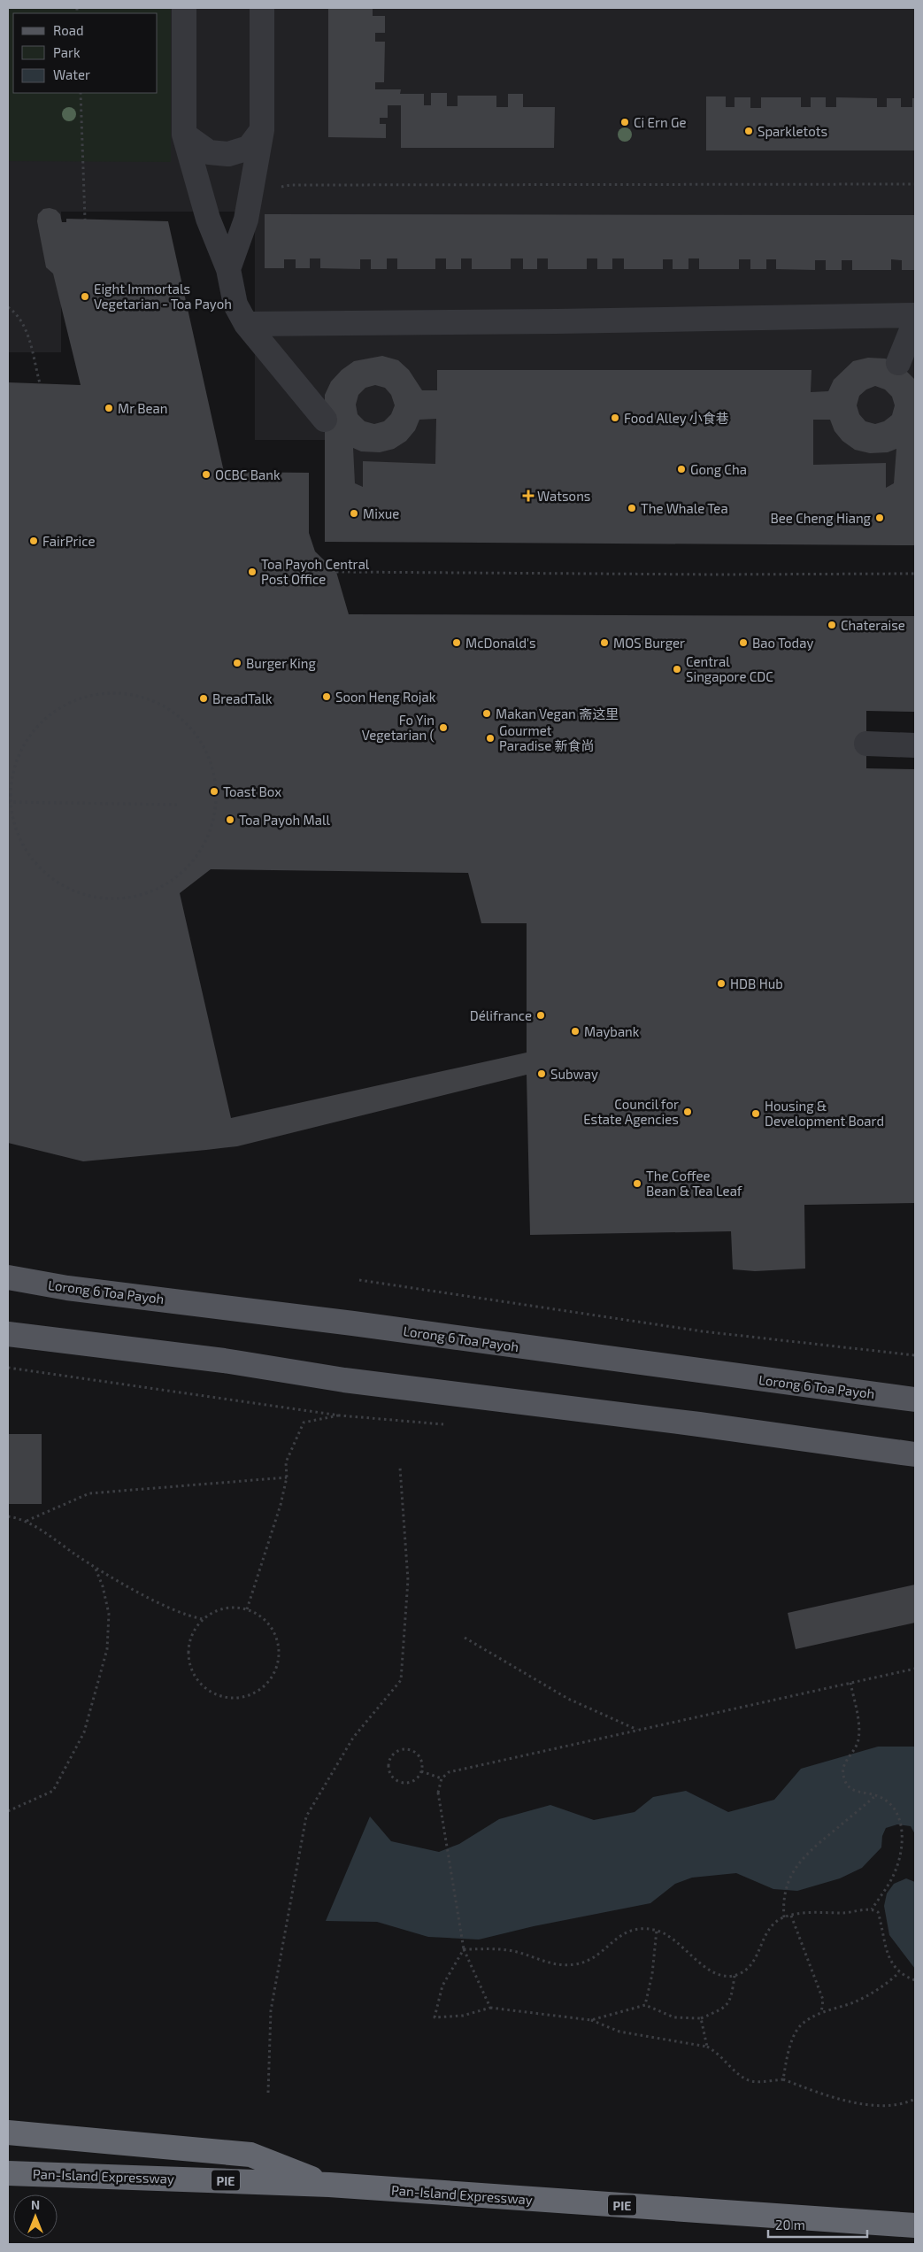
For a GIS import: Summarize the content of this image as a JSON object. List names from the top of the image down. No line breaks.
{"streets":{"highway":["Pan-Island Expressway","PIE"],"main road":["Lorong 6 Toa Payoh"]},"places":{"other":["Ci Ern Ge","Sparkletots","Eight Immortals Vegetarian - Toa Payoh","Mr Bean","Food Alley 小食巷","Gong Cha","OCBC Bank","The Whale Tea","Mixue","Bee Cheng Hiang","FairPrice","Toa Payoh Central Post Office","Chateraise","McDonald's","MOS Burger","Bao Today","Burger King","Central Singapore CDC","Soon Heng Rojak","BreadTalk","Makan Vegan 斋这里","Fo Yin Vegetarian (","Gourmet Paradise 新食尚","Toast Box","Toa Payoh Mall","HDB Hub","Délifrance","Maybank","Subway","Council for Estate Agencies","Housing & Development Board","The Coffee Bean & Tea Leaf"],"health":["Watsons"]},"legend":["Road","Park","Water"],"scale_bar":"20 m","north":"top"}
